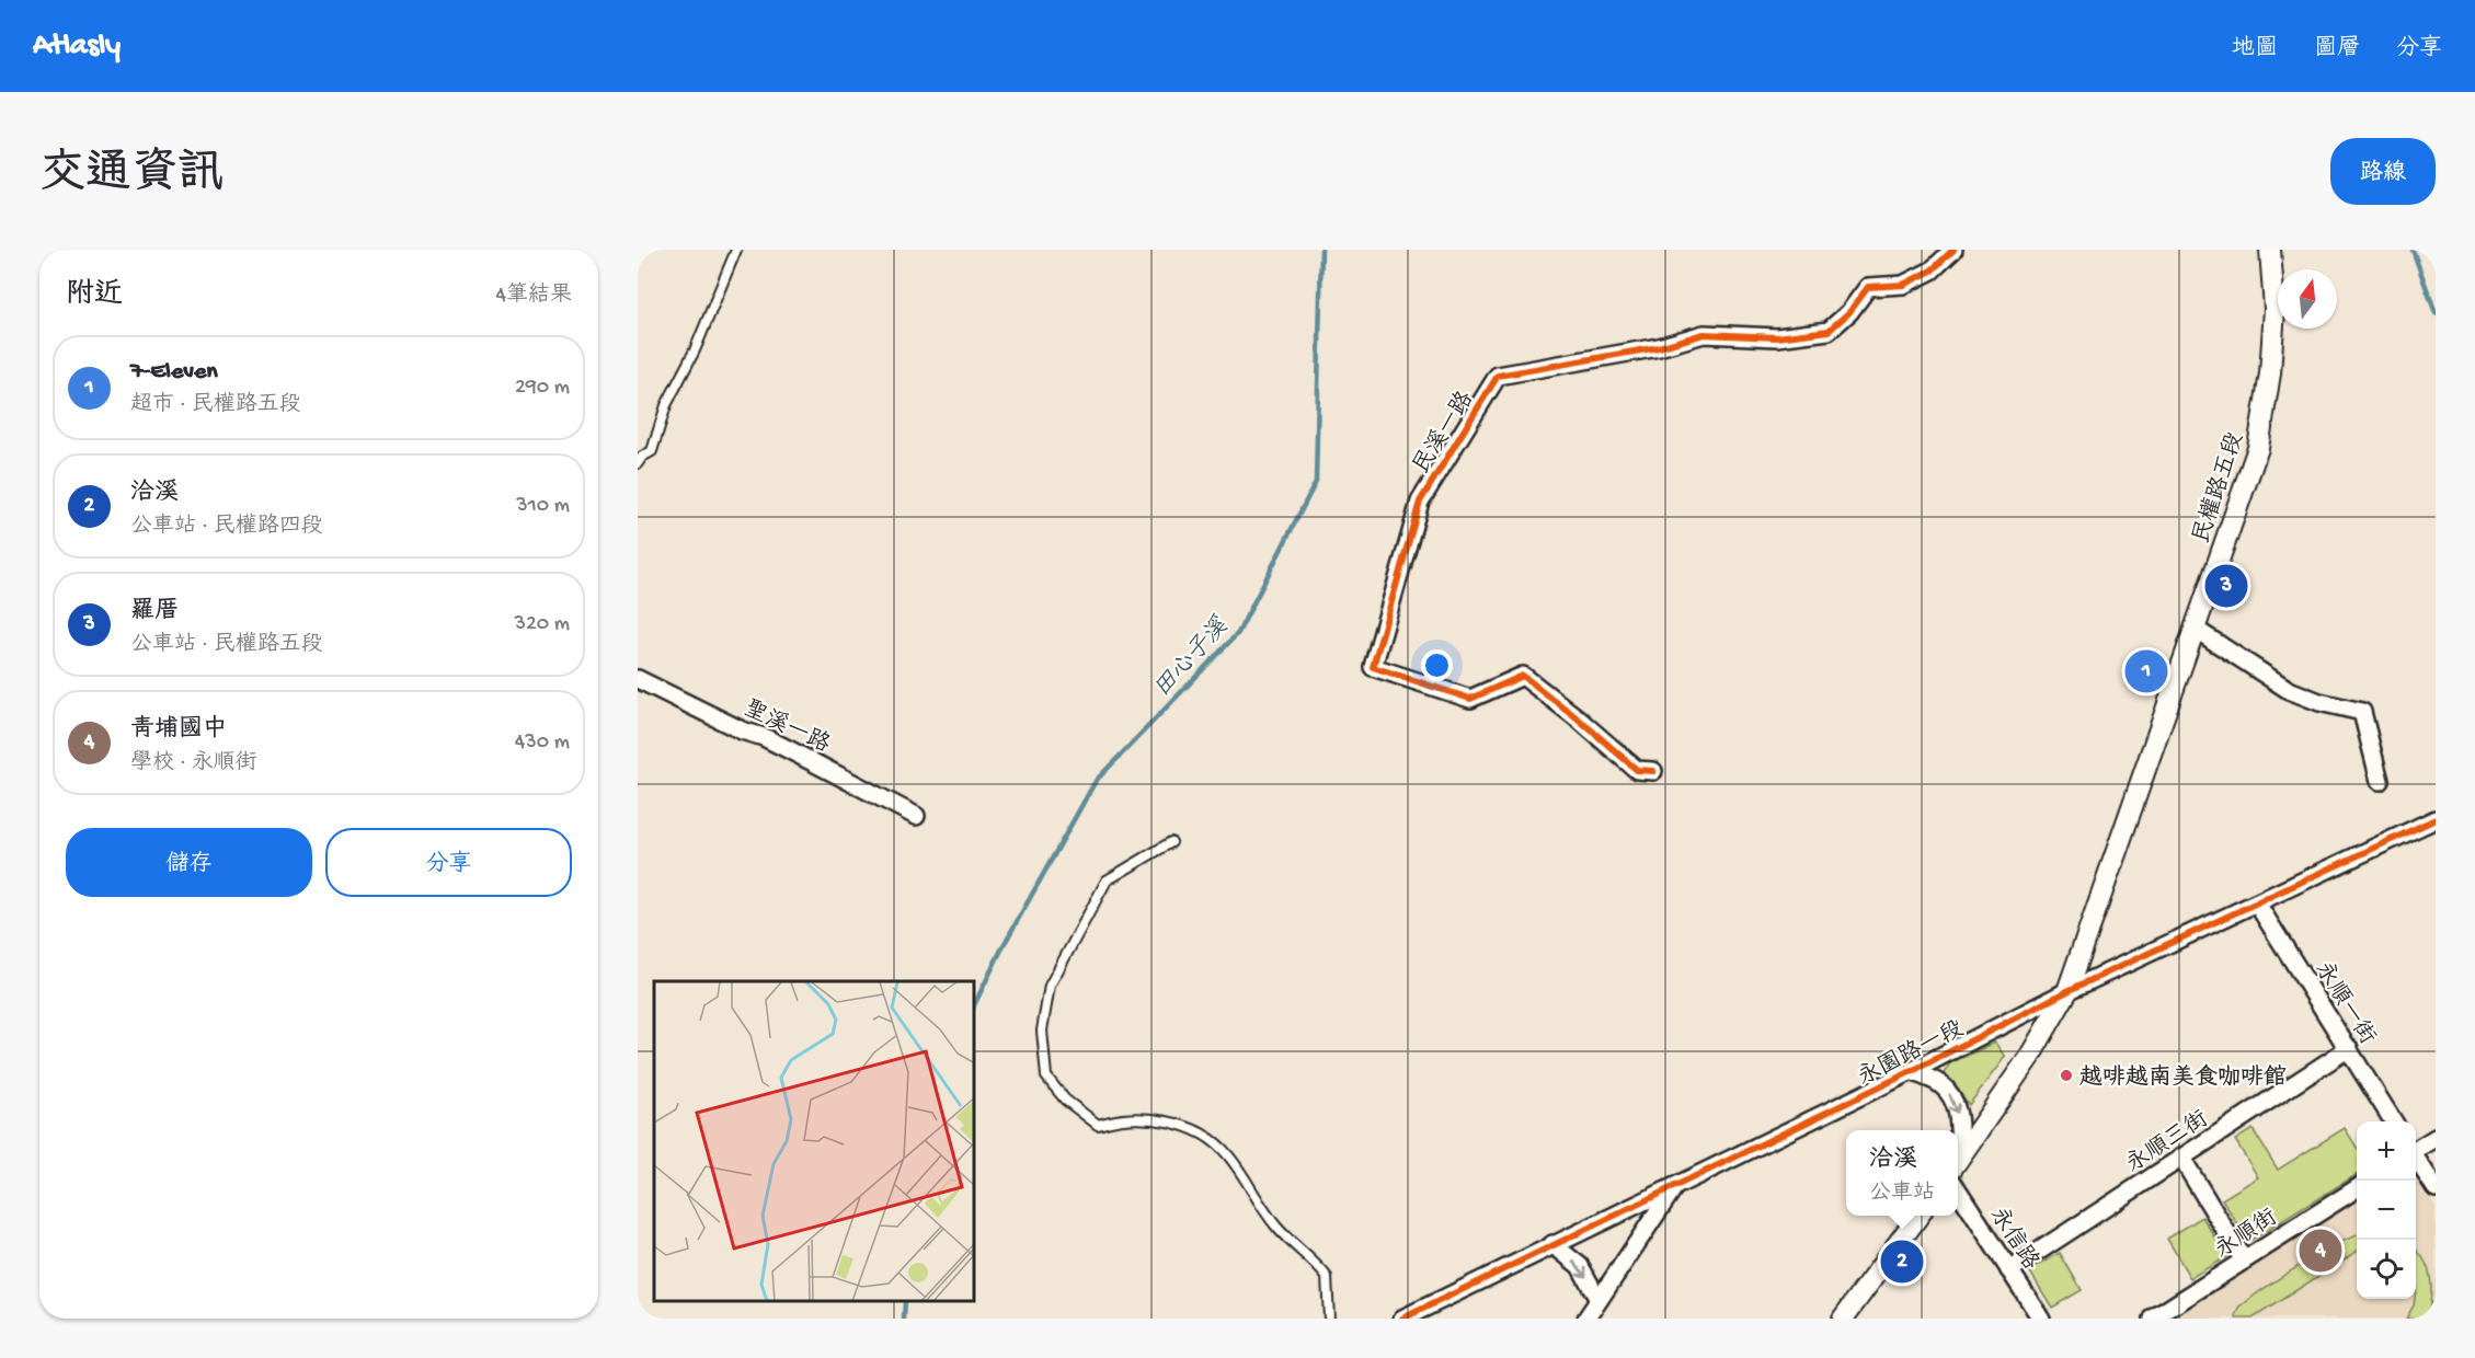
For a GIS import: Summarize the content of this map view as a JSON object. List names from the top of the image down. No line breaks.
{"streets":{"street":["民溪一路","民權路五段","聖溪一路","永順一街","永園路一段","永順三街","永順街","永信路"]},"crossings":[["民權路五段","永園路一段"],["永順一街","永園路一段"],["永順一街","永順三街"],["永順三街","永信路"]],"water":["田心子溪"],"places":["越啡越南美食咖啡館"],"north":"top","page":{"header":"Atlasly","nav":["地圖","圖層","分享"],"title":"交通資訊","buttons":["路線",["儲存","分享"]],"heading":["附近","4筆結果"],"list":[{"mark":"1","name":"7-Eleven","note":"超市 · 民權路五段","value":"290 m"},{"mark":"2","name":"洽溪","note":"公車站 · 民權路四段","value":"310 m"},{"mark":"3","name":"羅厝","note":"公車站 · 民權路五段","value":"320 m"},{"mark":"4","name":"青埔國中","note":"學校 · 永順街","value":"430 m"}],"pins":["3","1","4","2"],"map_buttons":["+","−"],"popup":["洽溪","公車站"]}}
